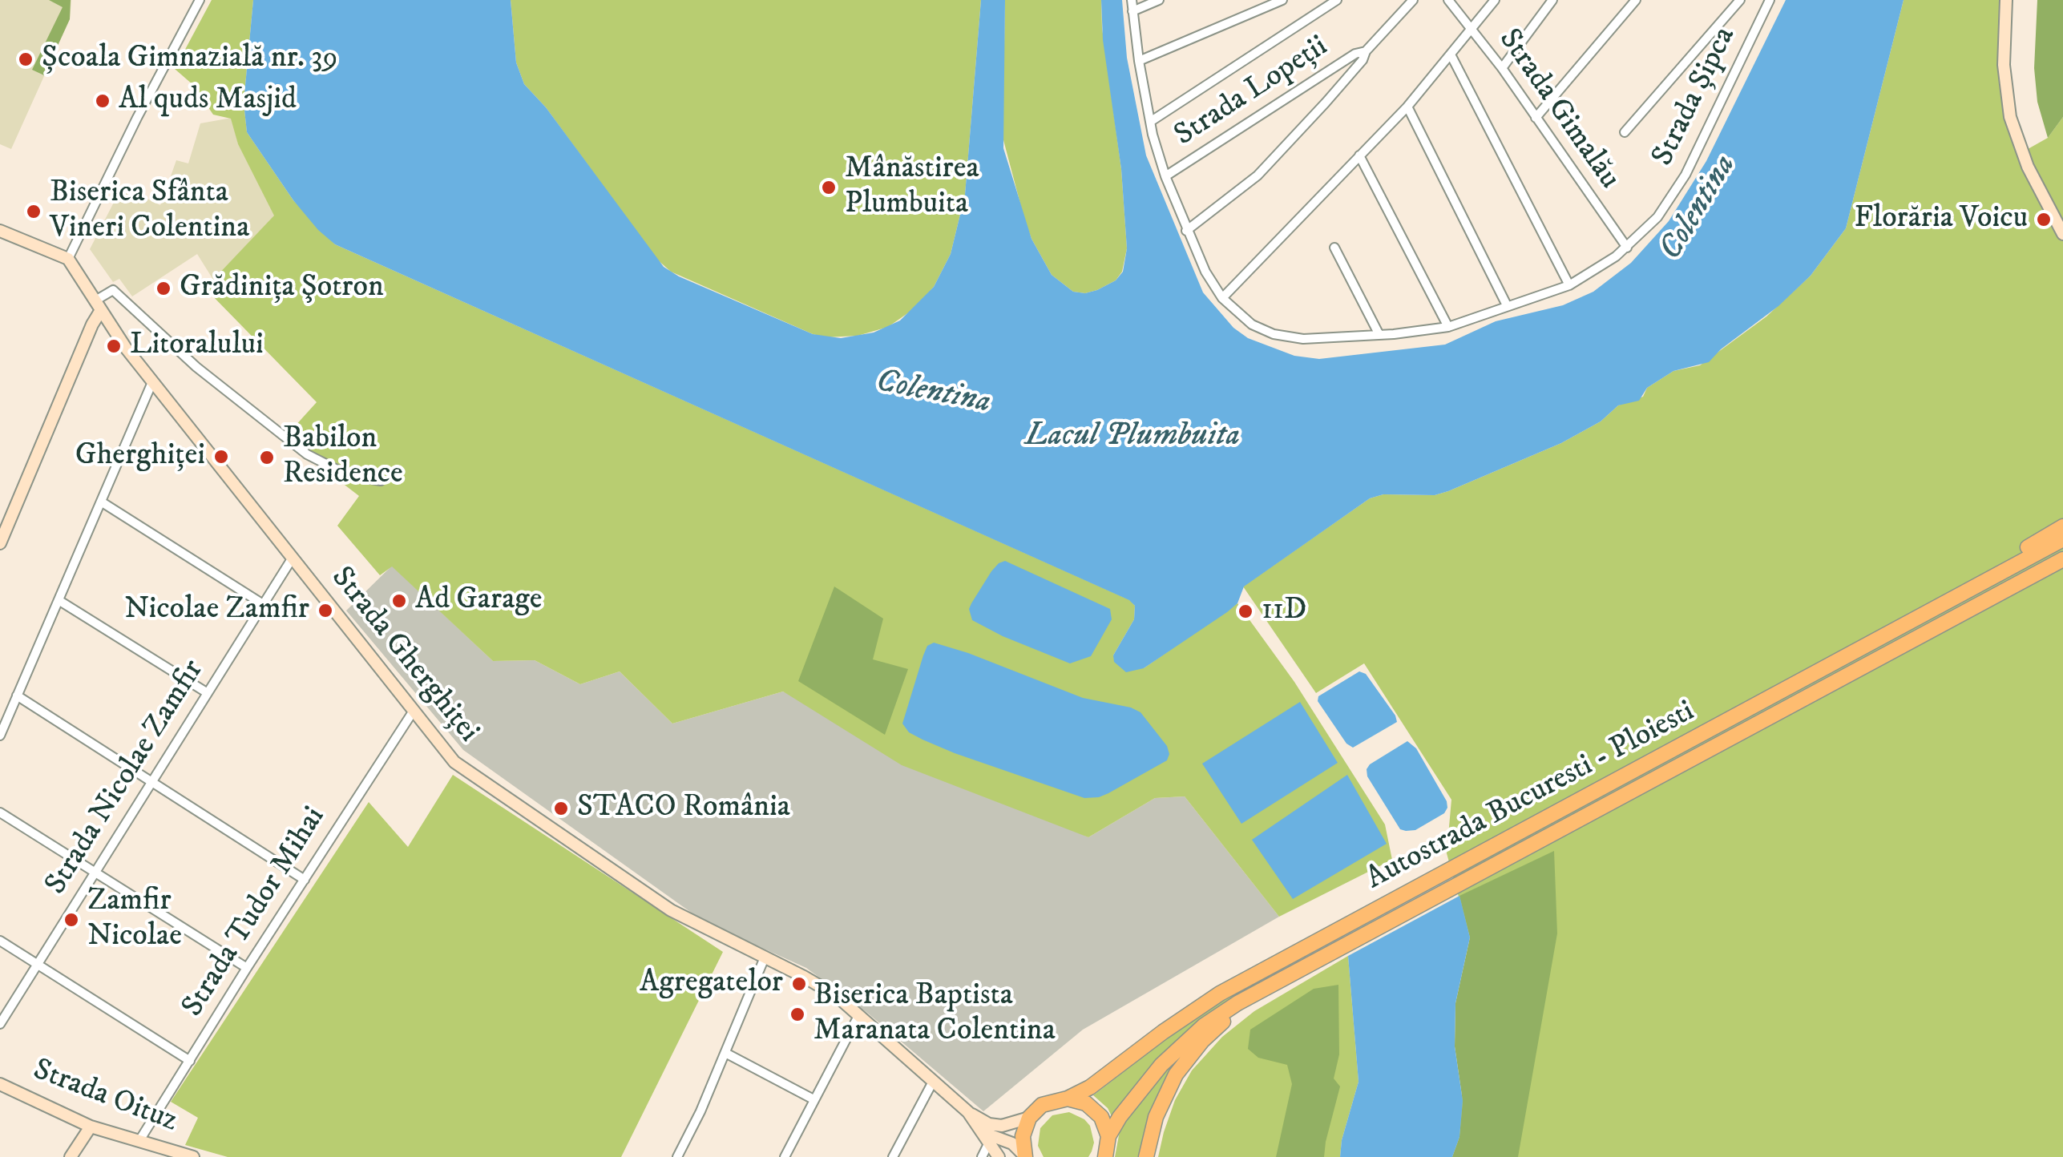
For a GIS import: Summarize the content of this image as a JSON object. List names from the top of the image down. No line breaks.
{"streets":{"highway":["Autostrada Bucuresti - Ploiesti"],"main road":["Strada Gherghiței","Strada Oituz"],"street":["Strada Lopeții","Strada Șipca","Strada Gimalău","Strada Nicolae Zamfir","Strada Tudor Mihai"]},"crossings":[["Strada Lopeții","Strada Șipca"],["Strada Șipca","Strada Gimalău"],["Strada Gherghiței","Strada Nicolae Zamfir"],["Strada Gherghiței","Autostrada Bucuresti - Ploiesti"],["Strada Gherghiței","Strada Tudor Mihai"],["Strada Tudor Mihai","Strada Oituz"]],"water":["Colentina","Lacul Plumbuita"],"places":["Școala Gimnazială nr. 39","Al quds Masjid","Mânăstirea Plumbuita","Biserica Sfânta Vineri Colentina","Florăria Voicu","Grădiniţa Şotron","Litoralului","Gherghiței","Babilon Residence","Ad Garage","Nicolae Zamfir","11D","STACO România","Zamfir Nicolae","Agregatelor","Biserica Baptista Maranata Colentina"]}
